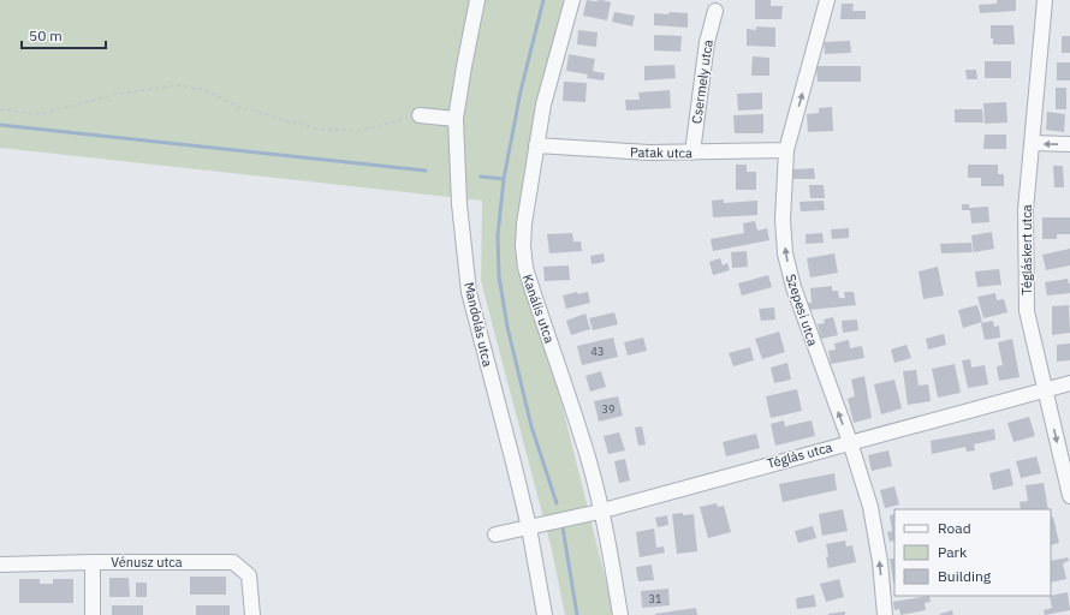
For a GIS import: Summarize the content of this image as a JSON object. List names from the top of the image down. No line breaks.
{"streets":{"street":["Csermely utca","Patak utca","Tégláskert utca","Kanális utca","Szepesi utca","Mandolás utca","Téglás utca","Vénusz utca"]},"crossings":[["Csermely utca","Patak utca"],["Patak utca","Kanális utca"],["Patak utca","Szepesi utca"],["Tégláskert utca","Téglás utca"],["Kanális utca","Téglás utca"],["Szepesi utca","Téglás utca"],["Mandolás utca","Téglás utca"]],"one_way":["Szepesi utca"],"house_numbers":["43","39","31"],"legend":["Road","Park","Building"],"scale_bar":"50 m"}
